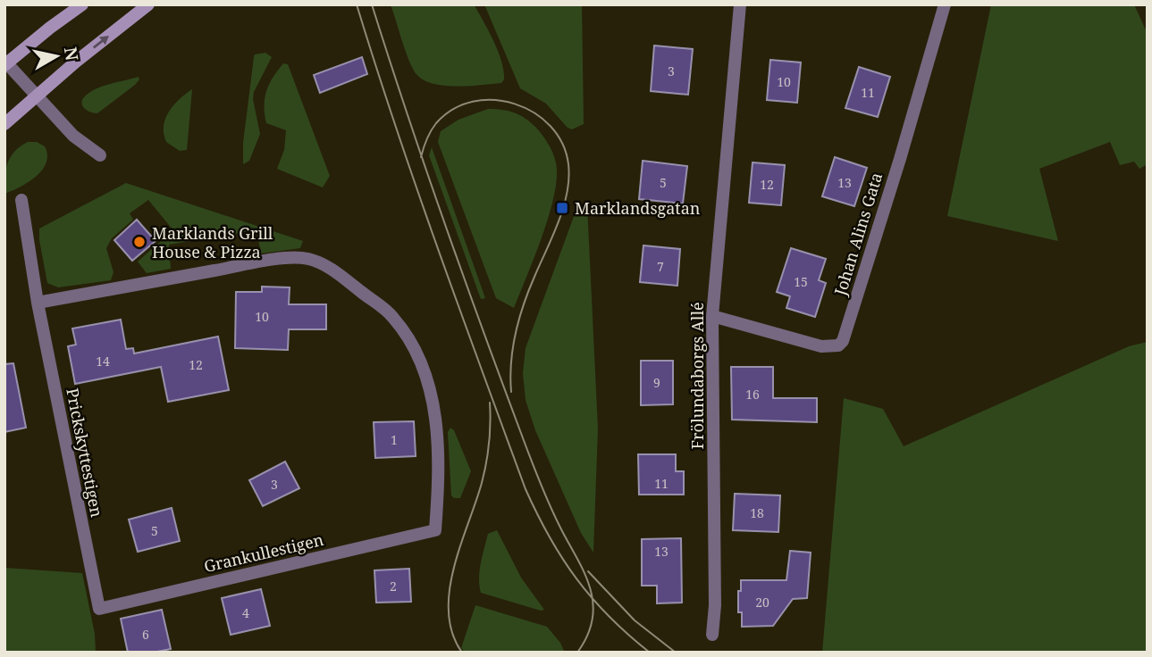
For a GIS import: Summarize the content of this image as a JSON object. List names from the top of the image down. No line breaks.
{"streets":{"street":["Johan Alins Gata","Frölundaborgs Allé","Prickskyttestigen","Grankullestigen"]},"crossings":[["Johan Alins Gata","Frölundaborgs Allé"],["Prickskyttestigen","Grankullestigen"]],"places":{"transit":["Marklandsgatan"],"other":["Marklands Grill House & Pizza"]},"house_numbers":["3","10","11","5","13","12","7","15","10","14","12","9","16","1","11","3","18","5","13","2","20","4","6"],"north":"right"}
